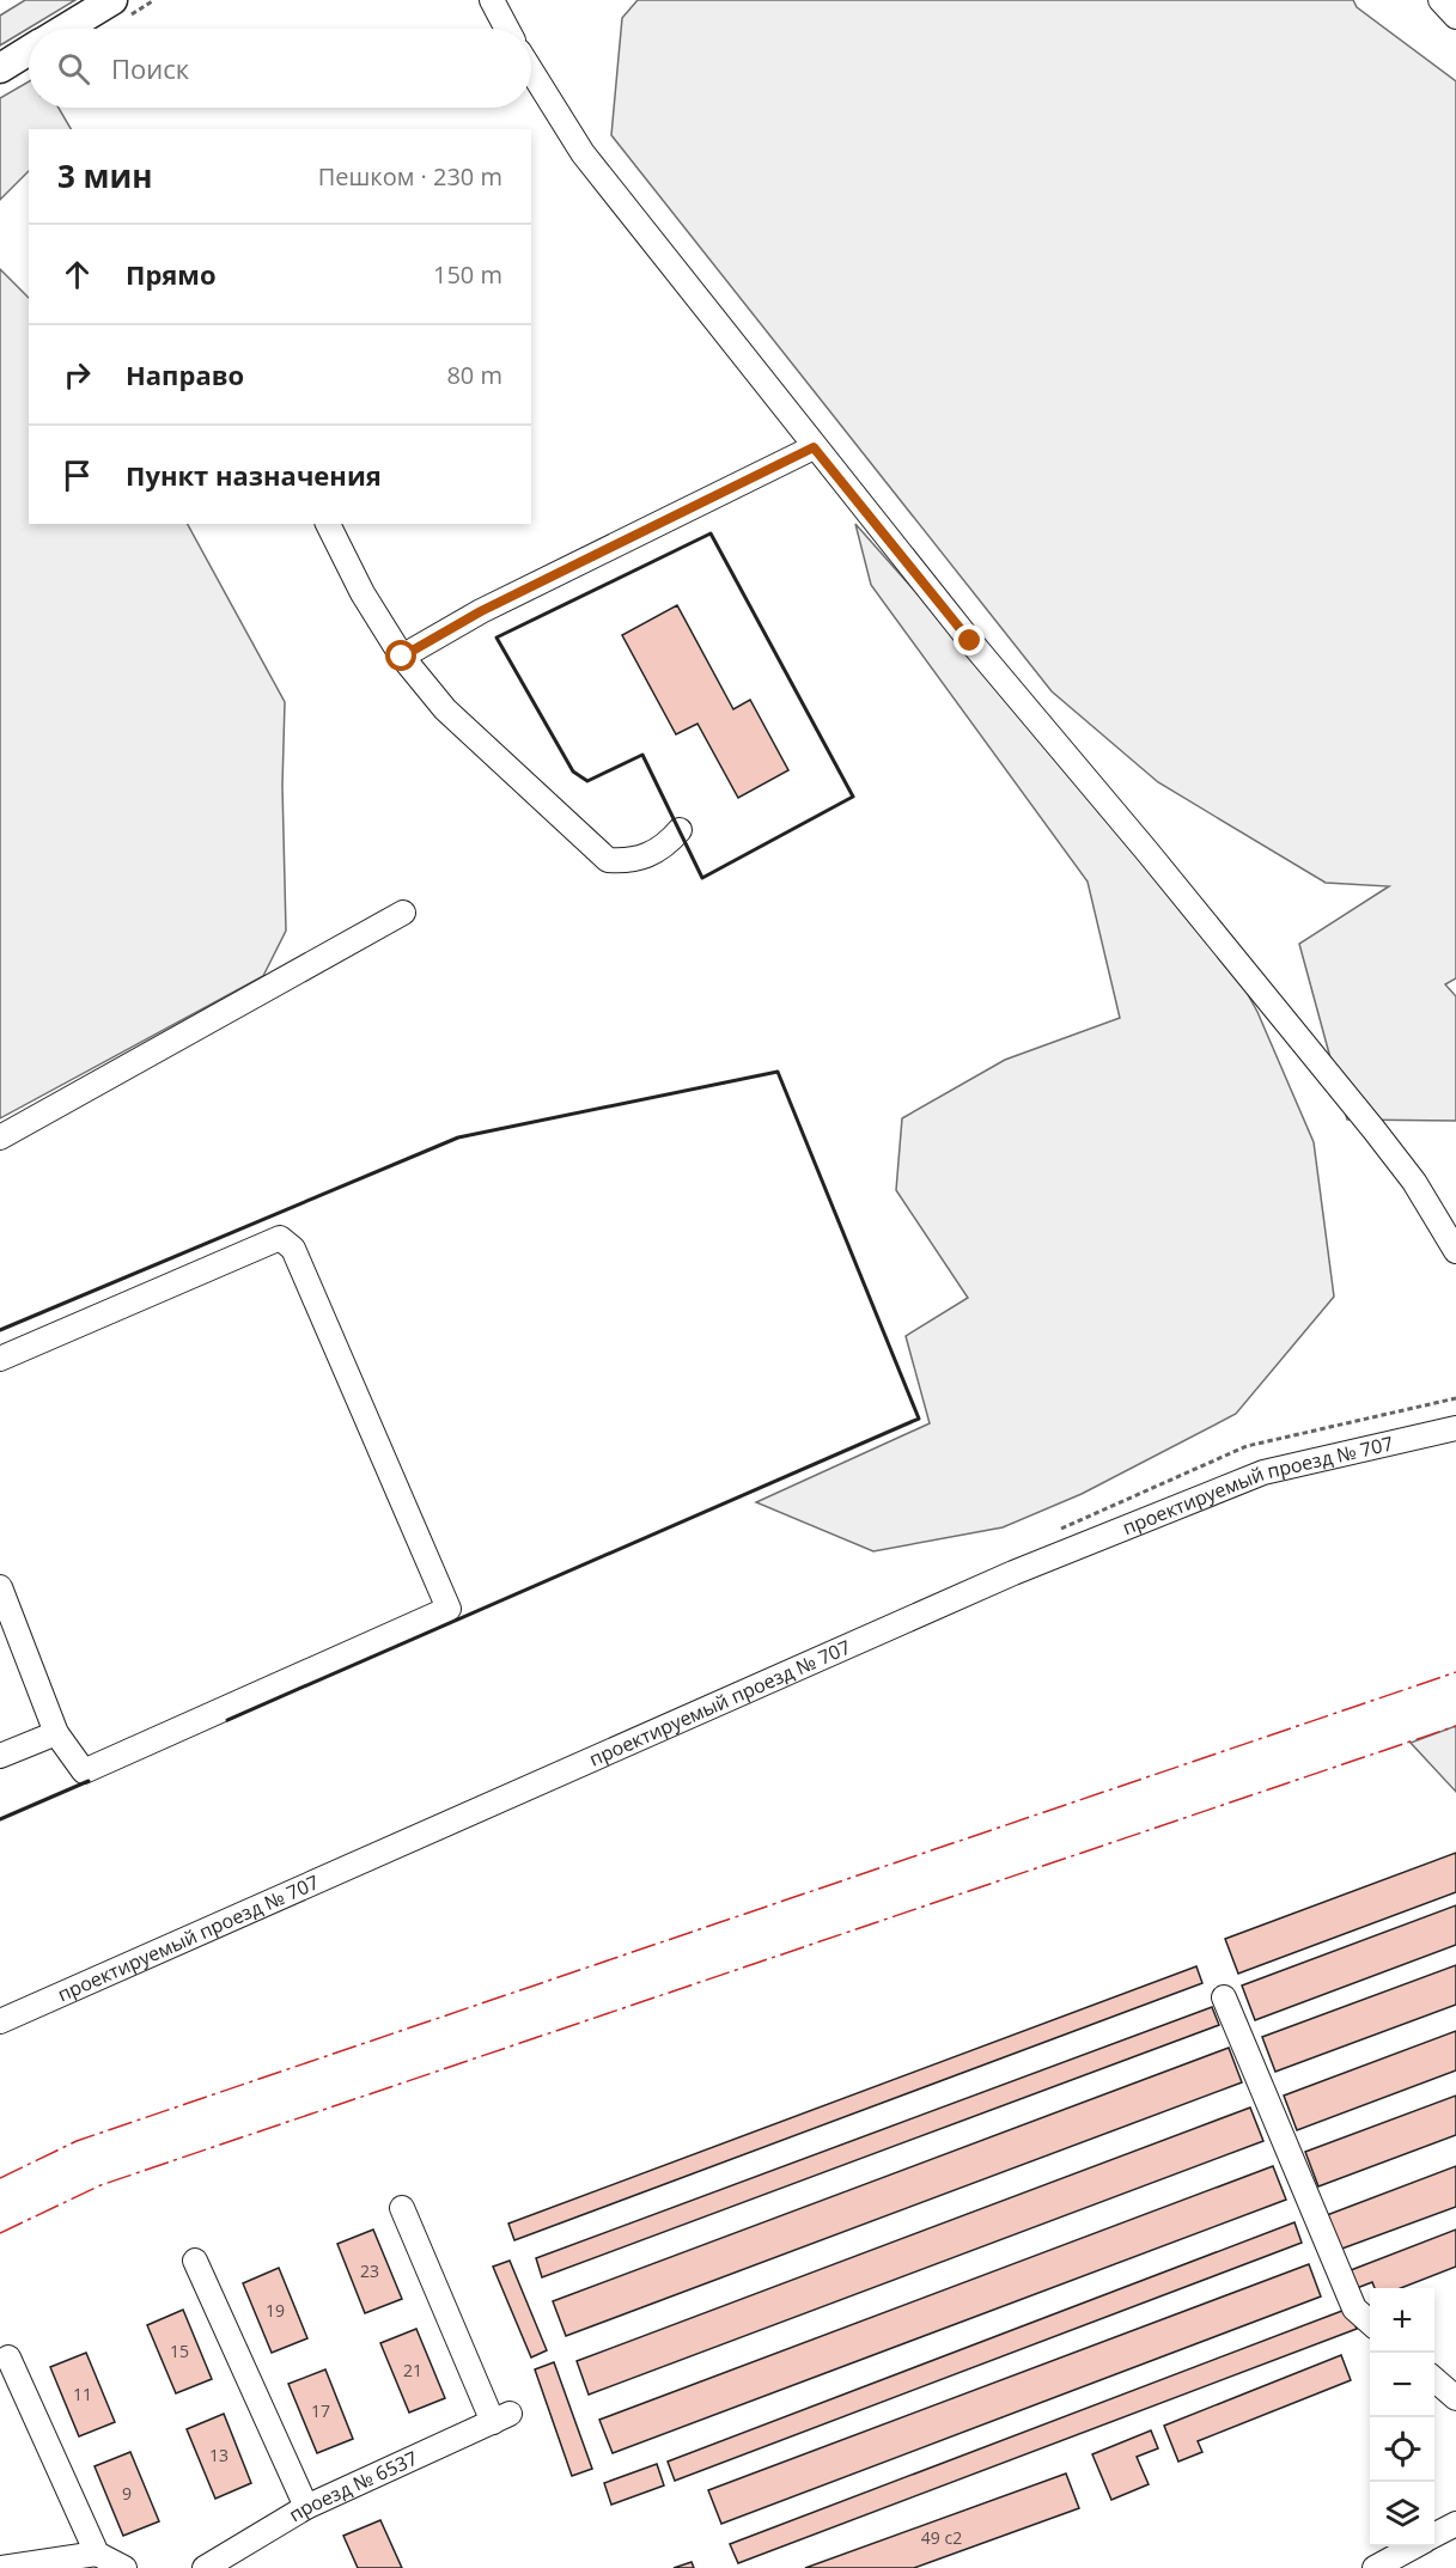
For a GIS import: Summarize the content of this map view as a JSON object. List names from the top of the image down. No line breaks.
{"streets":{"street":["проектируемый проезд № 707","проезд № 6537"]},"house_numbers":["23","19","15","21","11","17","13","9","49 с2"],"page":{"search":"Поиск","heading":["3 мин","Пешком · 230 m"],"list":[["Прямо","150 m"],["Направо","80 m"],"Пункт назначения"],"map_buttons":["+","−"]}}
